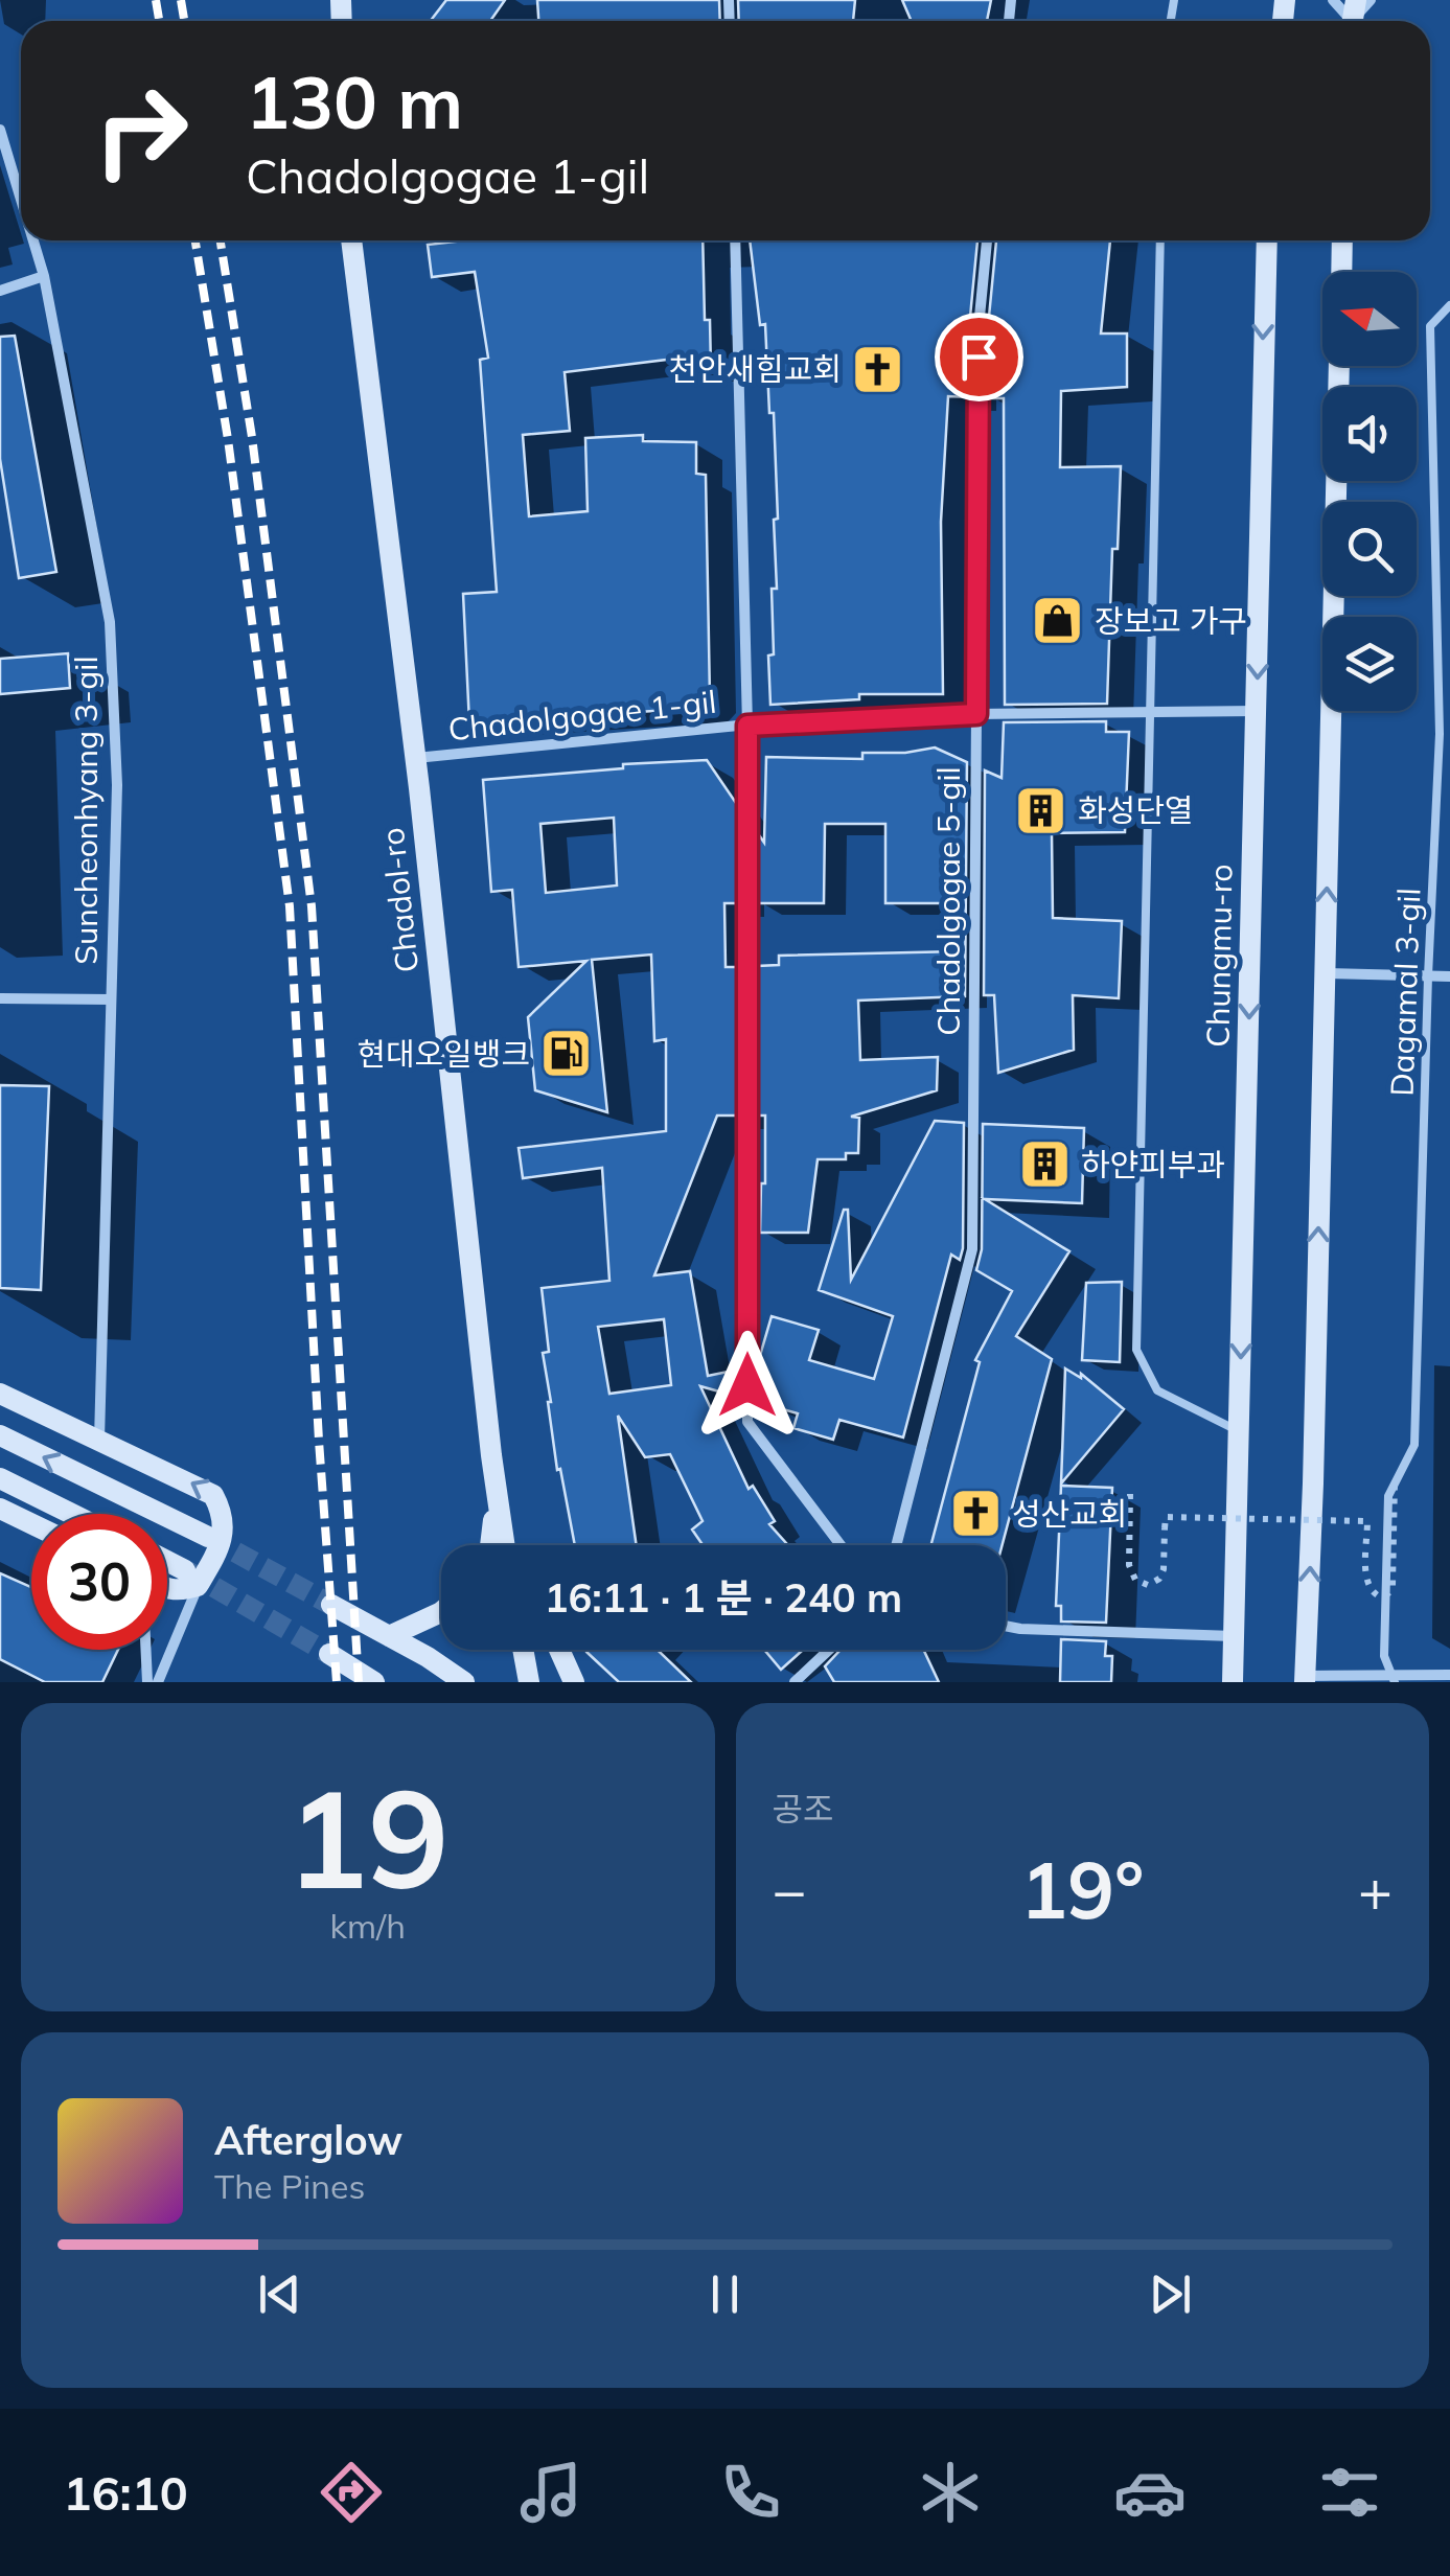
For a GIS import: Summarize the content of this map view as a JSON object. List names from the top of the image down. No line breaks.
{"streets":{"main road":["Chadol-ro","Chungmu-ro"],"street":["Chadolgogae 1-gil","Suncheonhyang 3-gil","Chadolgogae 5-gil"],"lane":["Dagamal 3-gil"]},"crossings":[["Chadolgogae 1-gil","Chadol-ro"],["Chadolgogae 1-gil","Chadolgogae 5-gil"],["Chadolgogae 1-gil","Chungmu-ro"]],"places":{"church":["천안새힘교회","성산교회"],"shop":["장보고 가구"],"building":["화성단열","하얀피부과"],"fuel station":["현대오일뱅크"]},"north":"left","page":{"turn":["130 m","Chadolgogae 1-gil"],"limit":"30","trip":"16:11 · 1 분 · 240 m","tile":[["19","km/h"],"공조"],"heat":["−","19°","+"],"song":["Afterglow","The Pines"],"tabs":"16:10"}}
